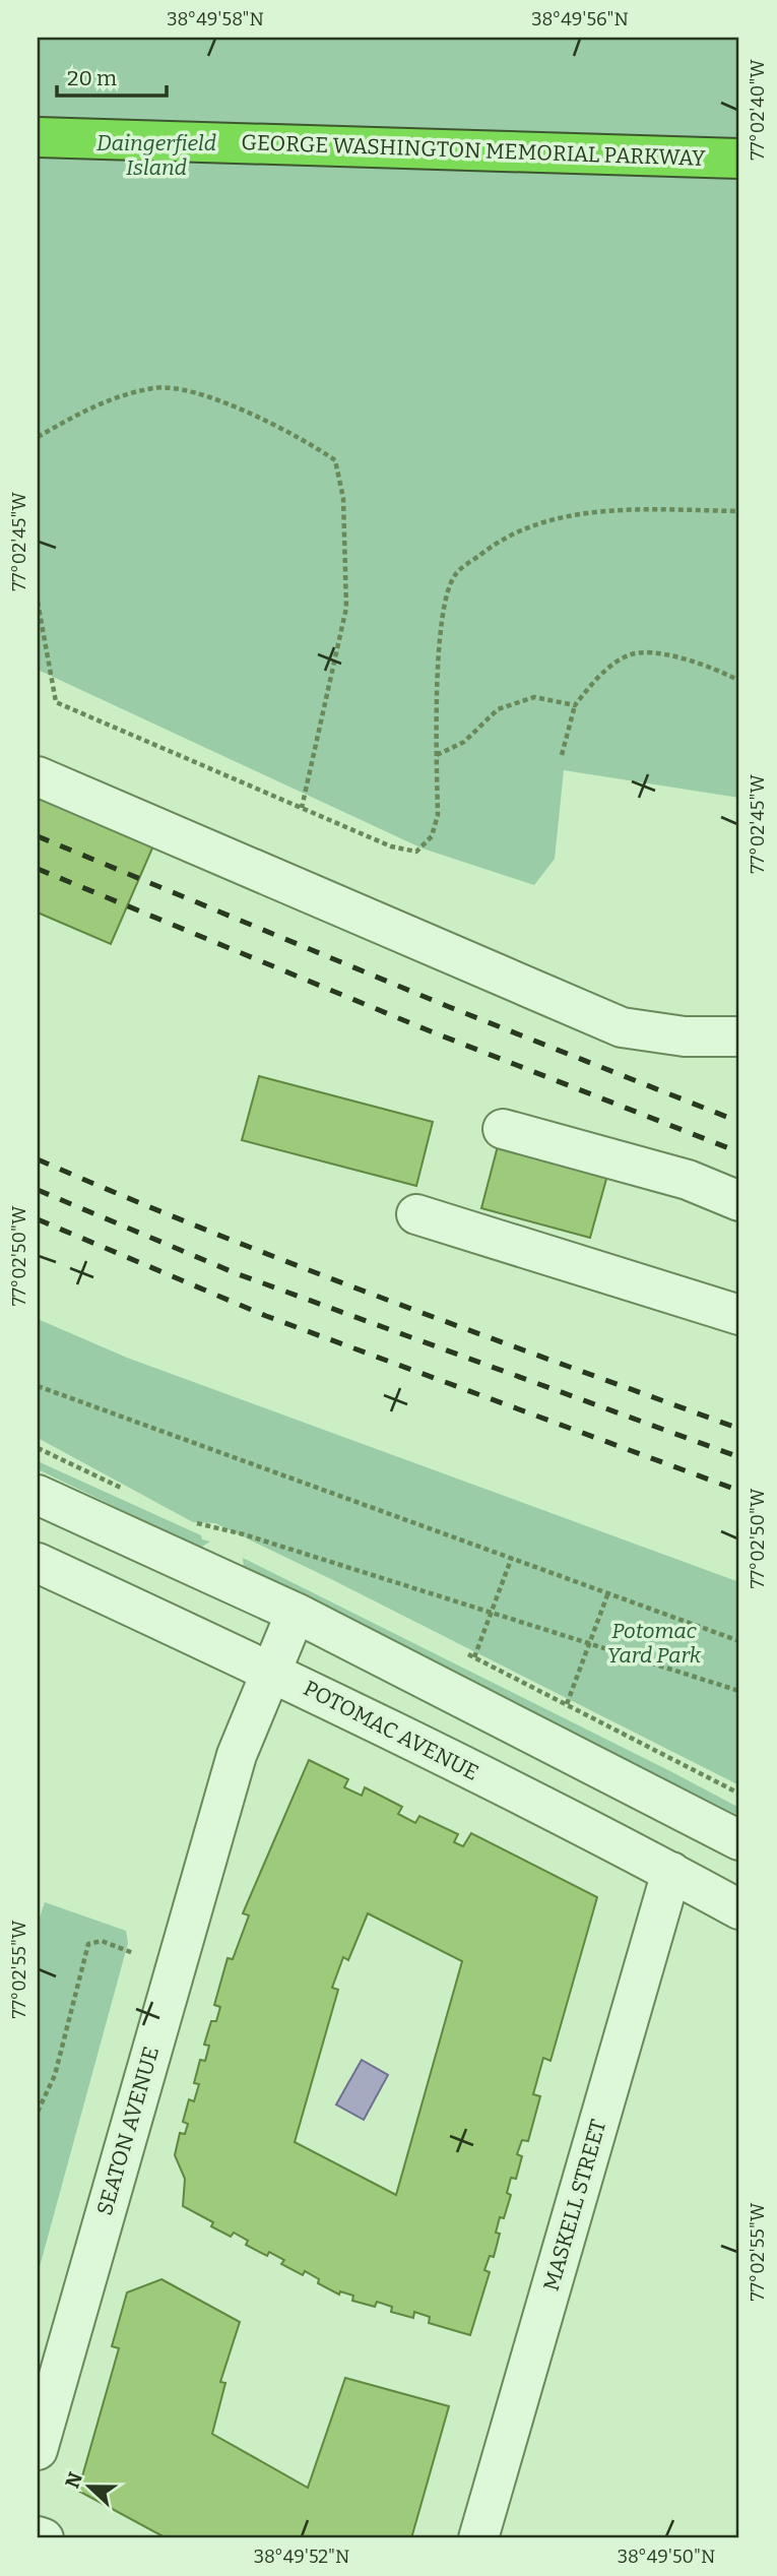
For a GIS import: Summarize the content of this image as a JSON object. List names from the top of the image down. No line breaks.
{"streets":{"highway":["GEORGE WASHINGTON MEMORIAL PARKWAY"],"street":["POTOMAC AVENUE","SEATON AVENUE","MASKELL STREET"]},"crossings":[["POTOMAC AVENUE","SEATON AVENUE"],["POTOMAC AVENUE","MASKELL STREET"]],"parks":["Daingerfield Island","Potomac Yard Park"],"scale_bar":"20 m","north":"left","coordinates":["38°49'58\"N","38°49'56\"N","77°02'40\"W","77°02'45\"W","77°02'50\"W","77°02'55\"W","38°49'52\"N","38°49'50\"N"]}
